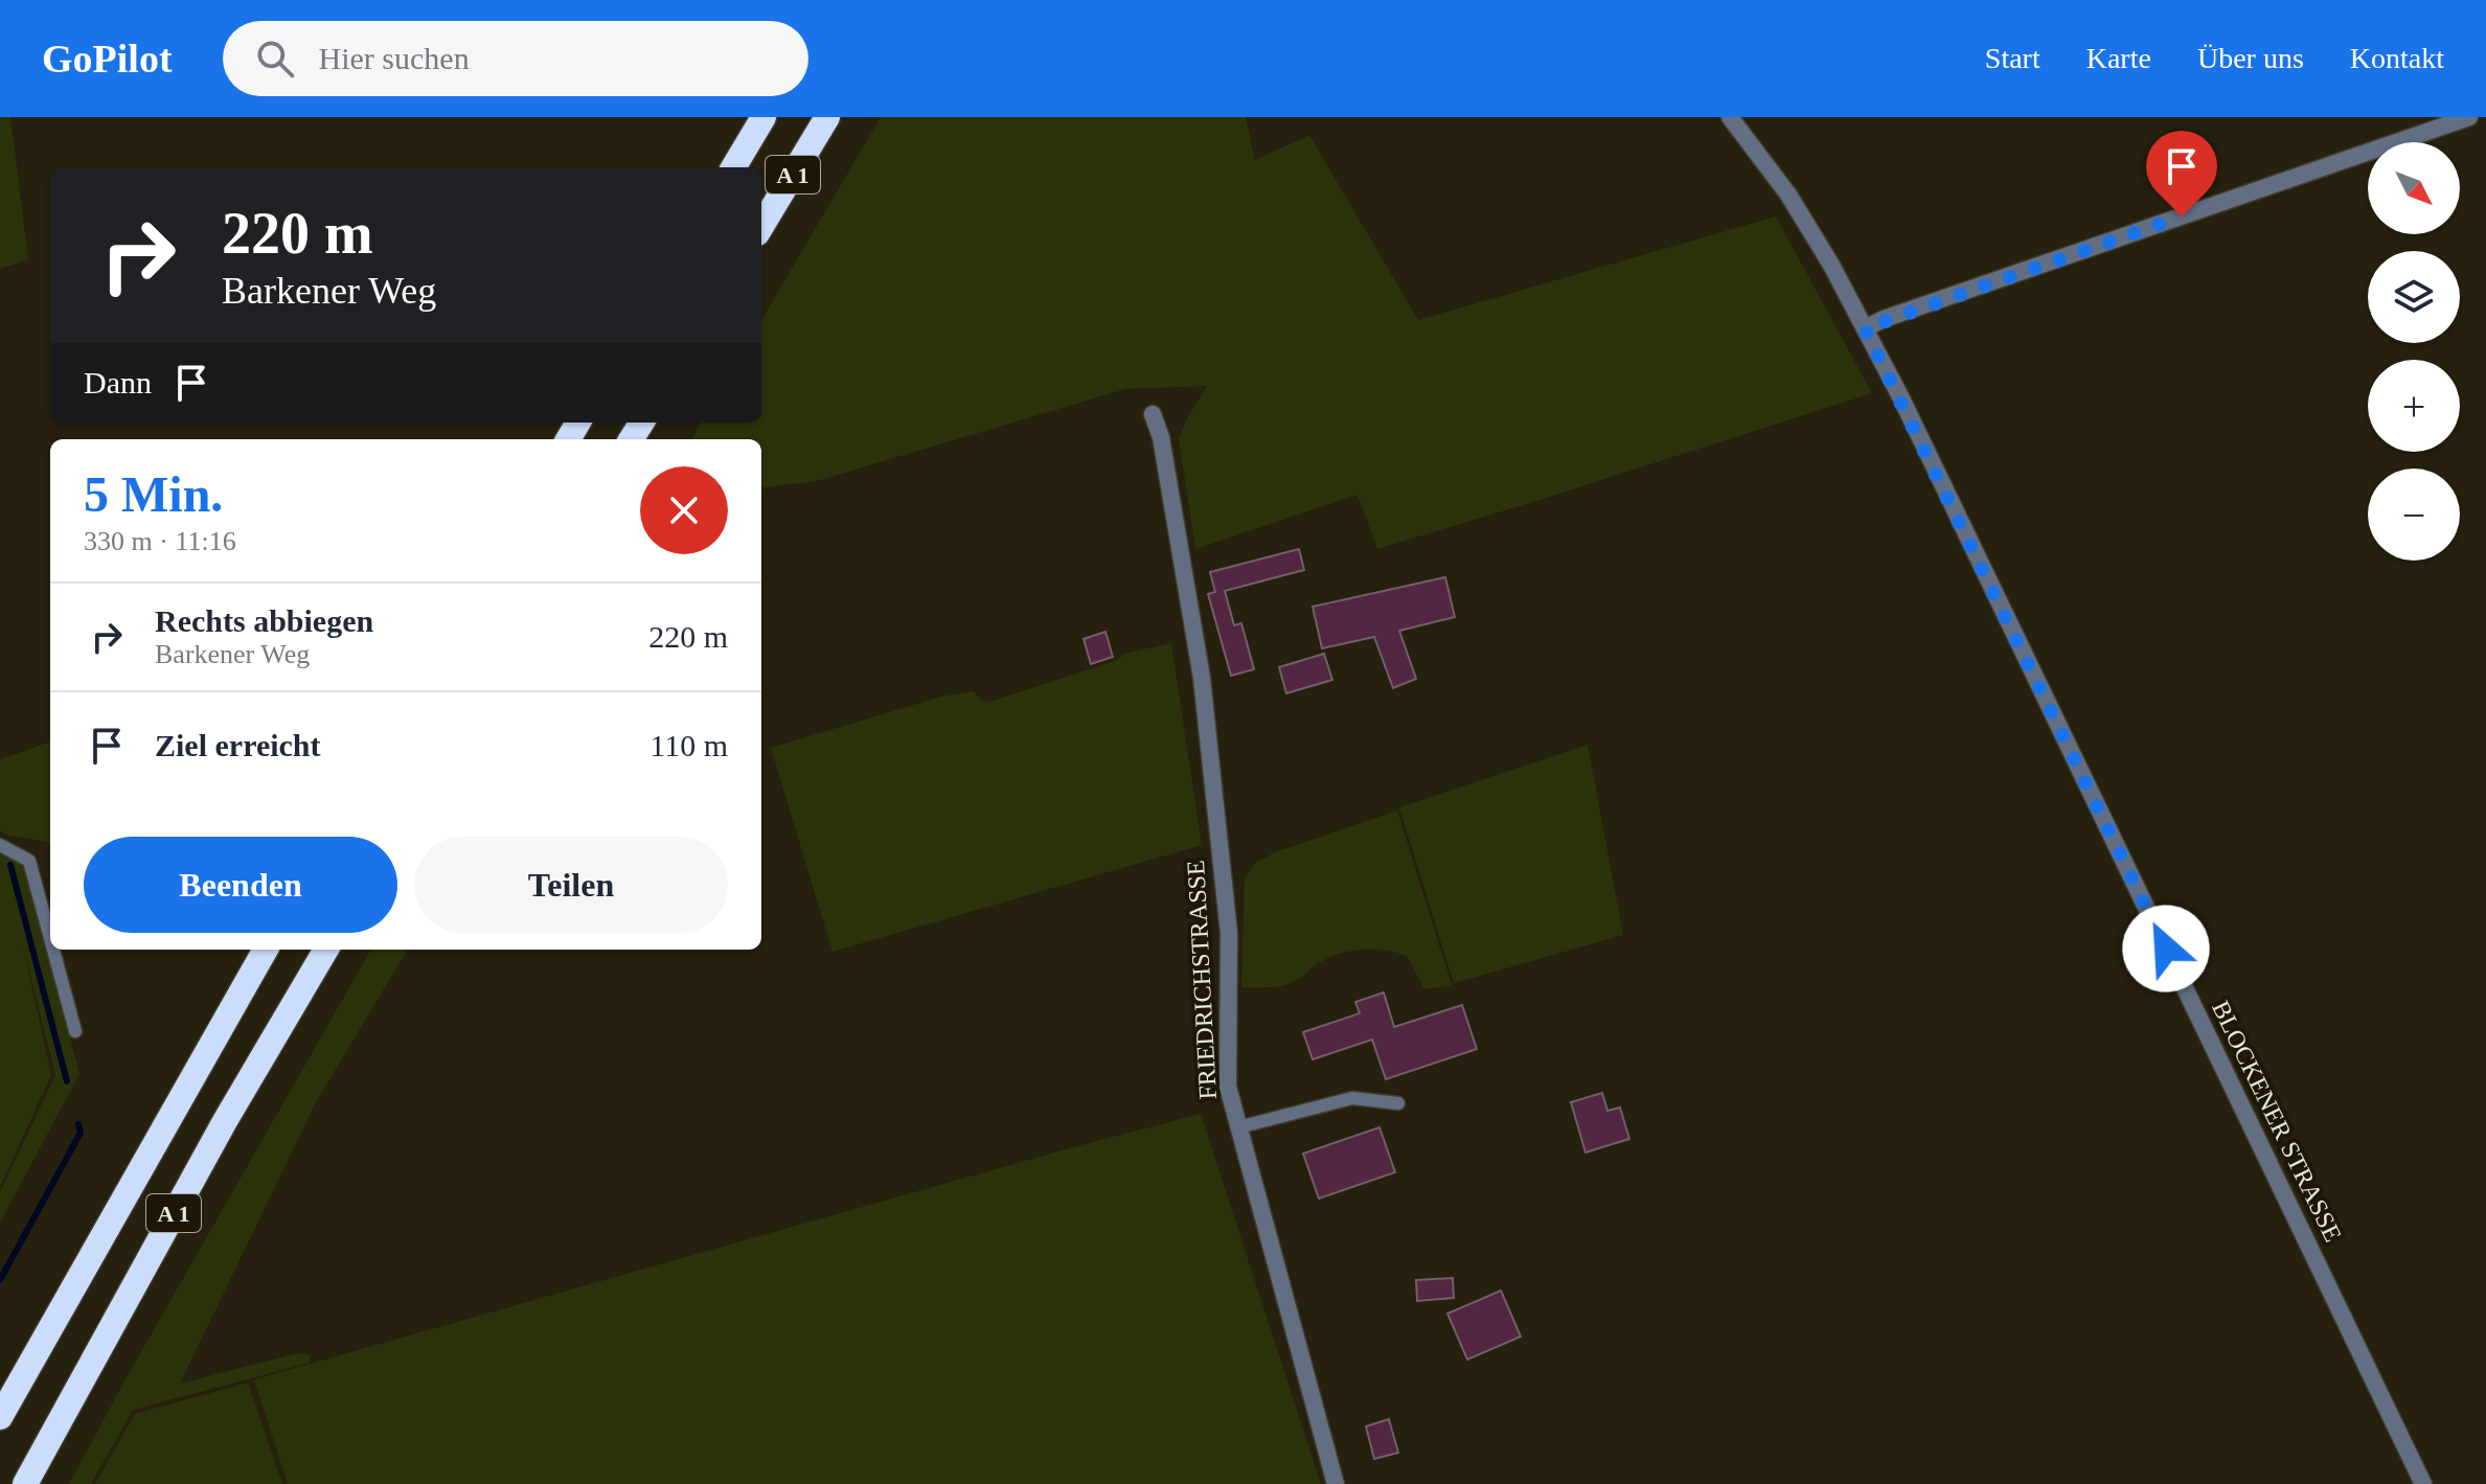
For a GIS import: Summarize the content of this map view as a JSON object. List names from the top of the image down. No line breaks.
{"streets":{"highway":["A 1"],"street":["FRIEDRICHSTRASSE","BLOCKENER STRASSE"]},"north":"bottom right","page":{"header":"GoPilot","search":"Hier suchen","nav":["Start","Karte","Über uns","Kontakt"],"map_buttons":["+","−"],"turn":["220 m","Barkener Weg"],"then":"Dann","heading":["5 Min.","330 m · 11:16"],"list":[{"name":"Rechts abbiegen","note":"Barkener Weg","value":"220 m"},{"name":"Ziel erreicht","value":"110 m"}],"buttons":["Beenden","Teilen"]}}
